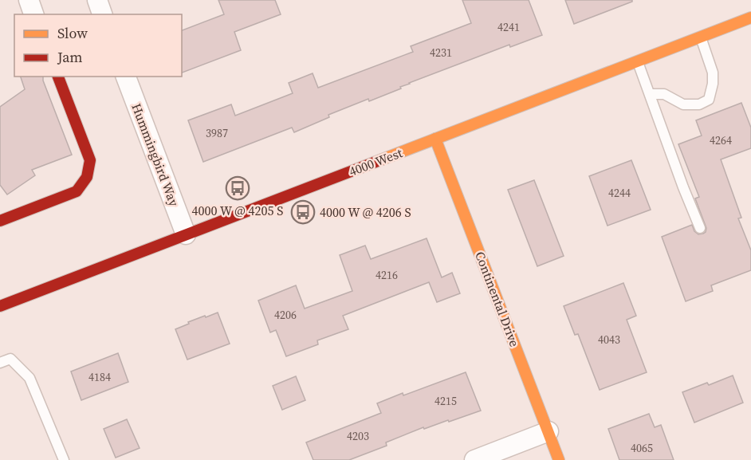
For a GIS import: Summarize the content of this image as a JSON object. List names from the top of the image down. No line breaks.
{"streets":{"street":["Hummingbird Way","4000 West","Continental Drive"]},"crossings":[["Hummingbird Way","4000 West"],["4000 West","Continental Drive"]],"places":{"bus stop":["4000 W @ 4205 S","4000 W @ 4206 S"]},"house_numbers":["4241","4231","3987","4264","4244","4216","4206","4043","4184","4215","4203","4065"],"legend":["Slow","Jam"]}
